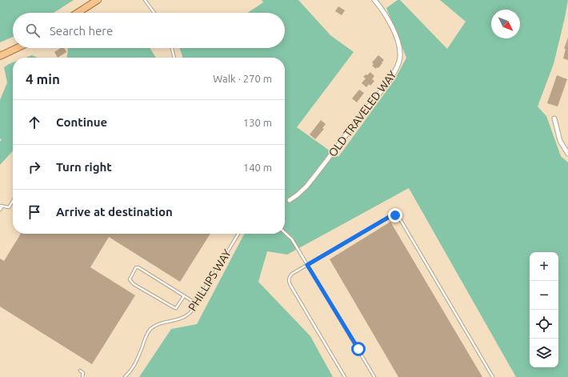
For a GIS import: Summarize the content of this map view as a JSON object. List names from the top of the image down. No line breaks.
{"streets":{"street":["OLD TRAVELED WAY"],"lane":["PHILLIPS WAY"]},"north":"bottom right","page":{"search":"Search here","heading":["4 min","Walk · 270 m"],"list":[["Continue","130 m"],["Turn right","140 m"],"Arrive at destination"],"map_buttons":["+","−"]}}
